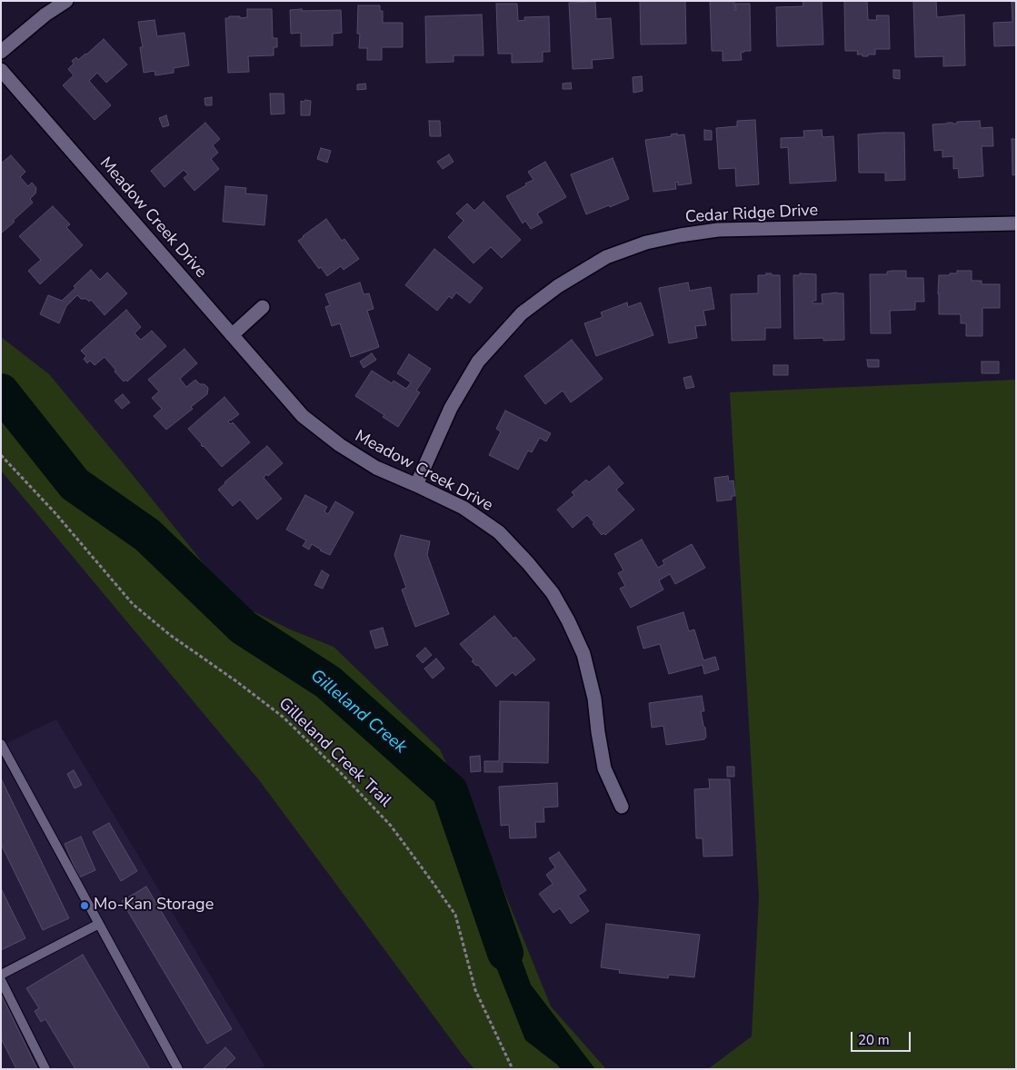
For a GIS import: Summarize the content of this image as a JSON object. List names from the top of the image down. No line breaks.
{"streets":{"street":["Cedar Ridge Drive","Meadow Creek Drive"],"path":["Gilleland Creek Trail"]},"crossings":[["Cedar Ridge Drive","Meadow Creek Drive"]],"water":["Gilleland Creek"],"places":["Mo-Kan Storage"],"scale_bar":"20 m"}
